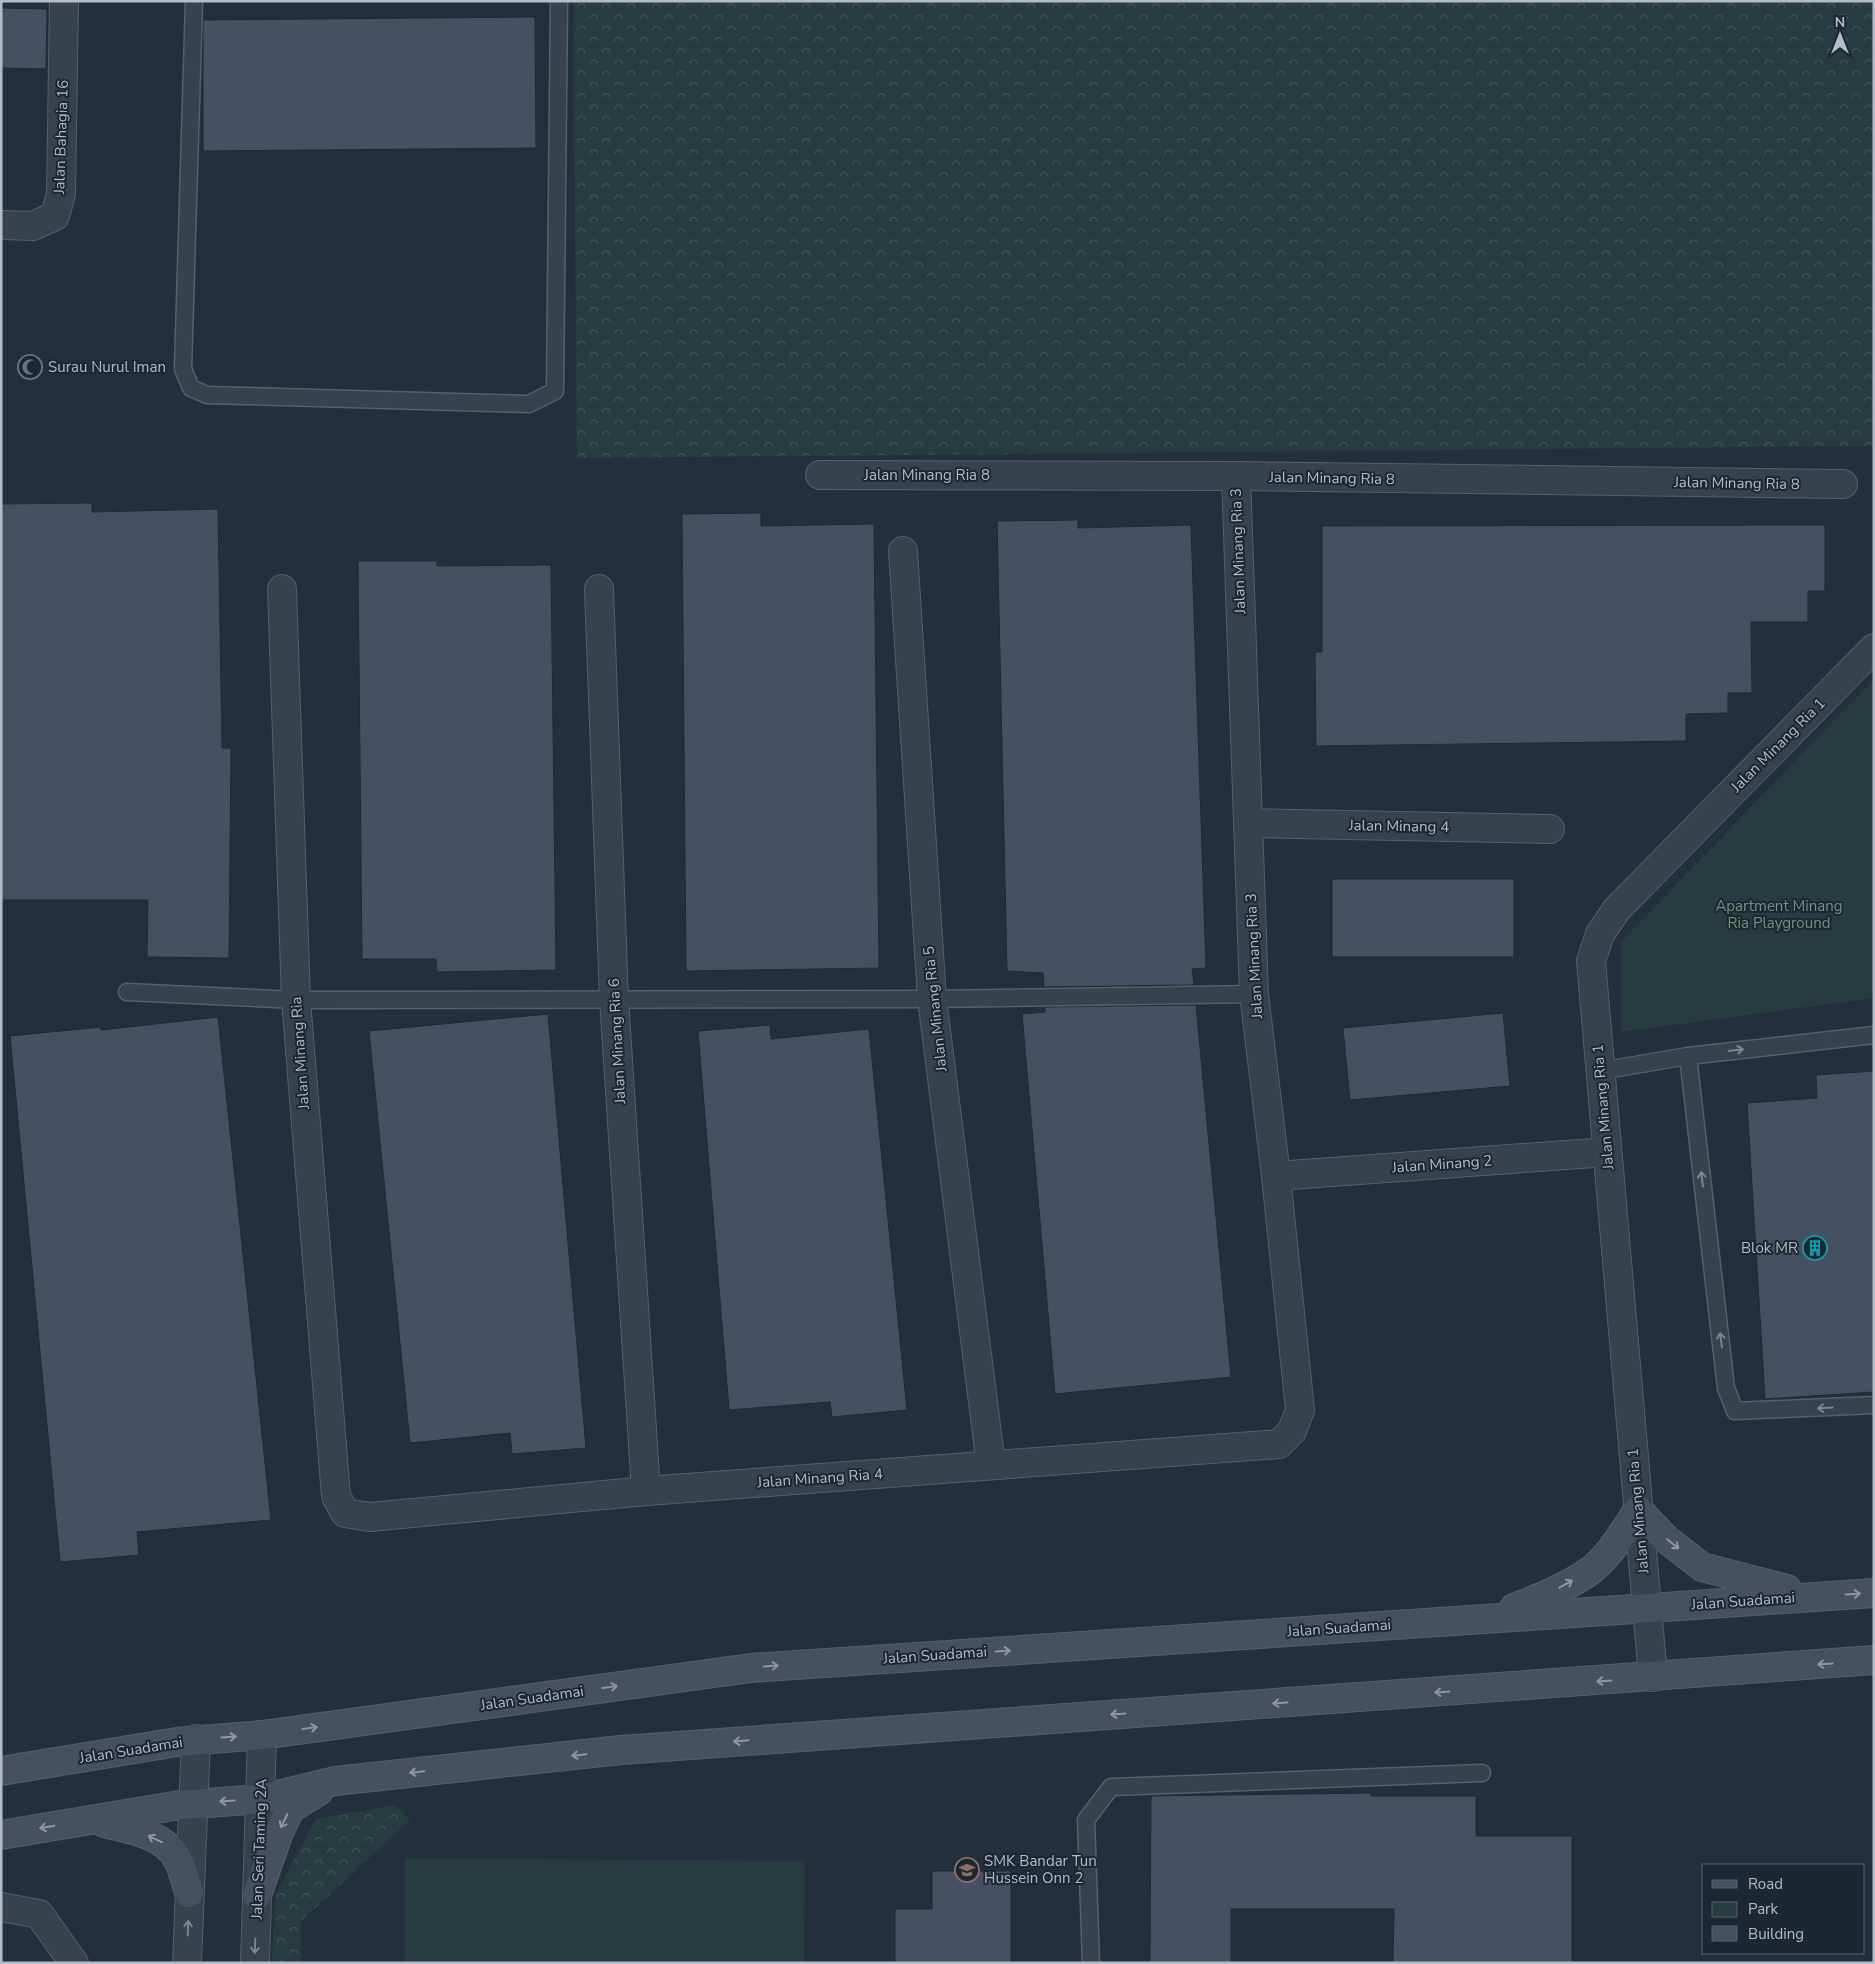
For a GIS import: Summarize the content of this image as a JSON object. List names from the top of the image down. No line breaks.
{"streets":{"main road":["Jalan Suadamai"],"street":["Jalan Bahagia 16","Jalan Minang Ria 8","Jalan Minang Ria 3","Jalan Minang Ria 1","Jalan Minang 4","Jalan Minang Ria 5","Jalan Minang Ria 6","Jalan Minang Ria","Jalan Minang 2","Jalan Minang Ria 4","Jalan Seri Taming 2A"]},"crossings":[["Jalan Minang Ria 8","Jalan Minang Ria 3"],["Jalan Minang Ria 3","Jalan Minang 4"],["Jalan Minang Ria 3","Jalan Minang 2"],["Jalan Minang Ria 3","Jalan Minang Ria 4"],["Jalan Minang Ria 1","Jalan Minang 2"],["Jalan Minang Ria 1","Jalan Suadamai"],["Jalan Minang Ria 5","Jalan Minang Ria 4"],["Jalan Minang Ria 6","Jalan Minang Ria 4"],["Jalan Minang Ria","Jalan Minang Ria 4"],["Jalan Suadamai","Jalan Seri Taming 2A"]],"parks":["Apartment Minang Ria Playground"],"places":{"mosque":["Surau Nurul Iman"],"building":["Blok MR"],"school or university":["SMK Bandar Tun Hussein Onn 2"]},"legend":["Road","Park","Building"],"north":"top"}
